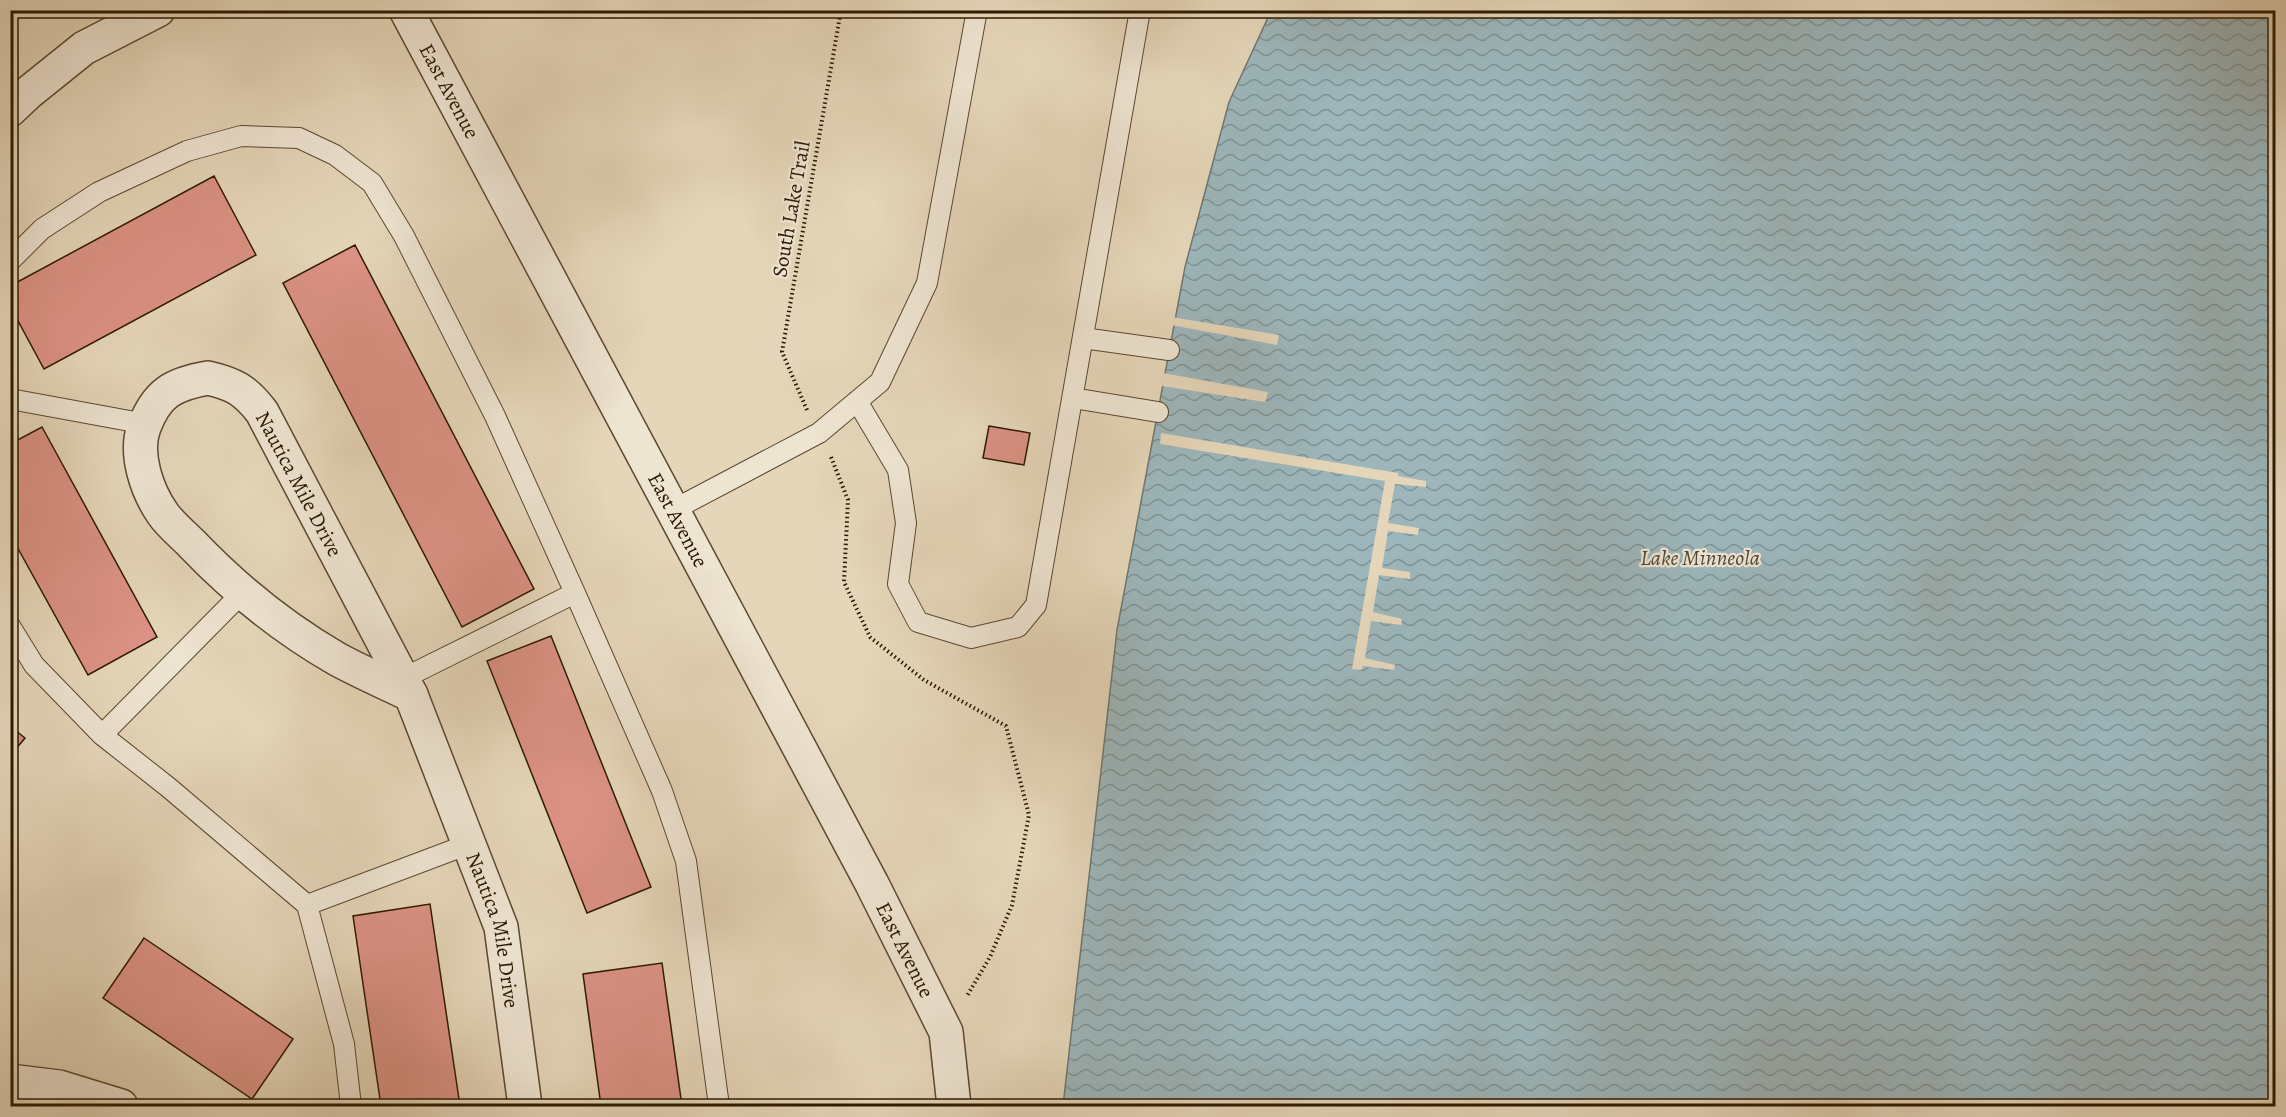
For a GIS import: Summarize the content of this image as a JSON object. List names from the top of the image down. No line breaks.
{"streets":{"street":["East Avenue","Nautica Mile Drive"],"path":["South Lake Trail"]},"water":["Lake Minneola"]}
